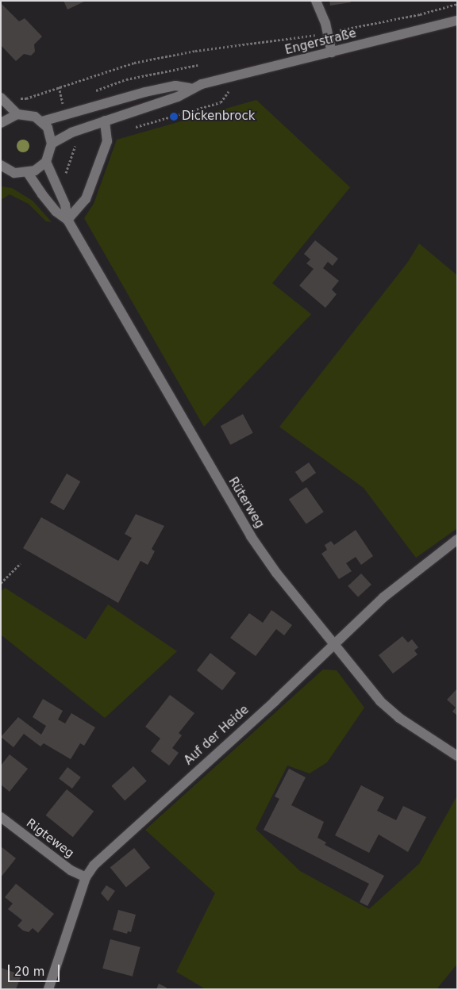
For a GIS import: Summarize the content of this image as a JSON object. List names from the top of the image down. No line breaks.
{"streets":{"street":["Engerstraße","Rüterweg","Auf der Heide","Rigteweg"]},"crossings":[["Rüterweg","Auf der Heide"],["Auf der Heide","Rigteweg"]],"places":["Dickenbrock"],"scale_bar":"20 m"}
